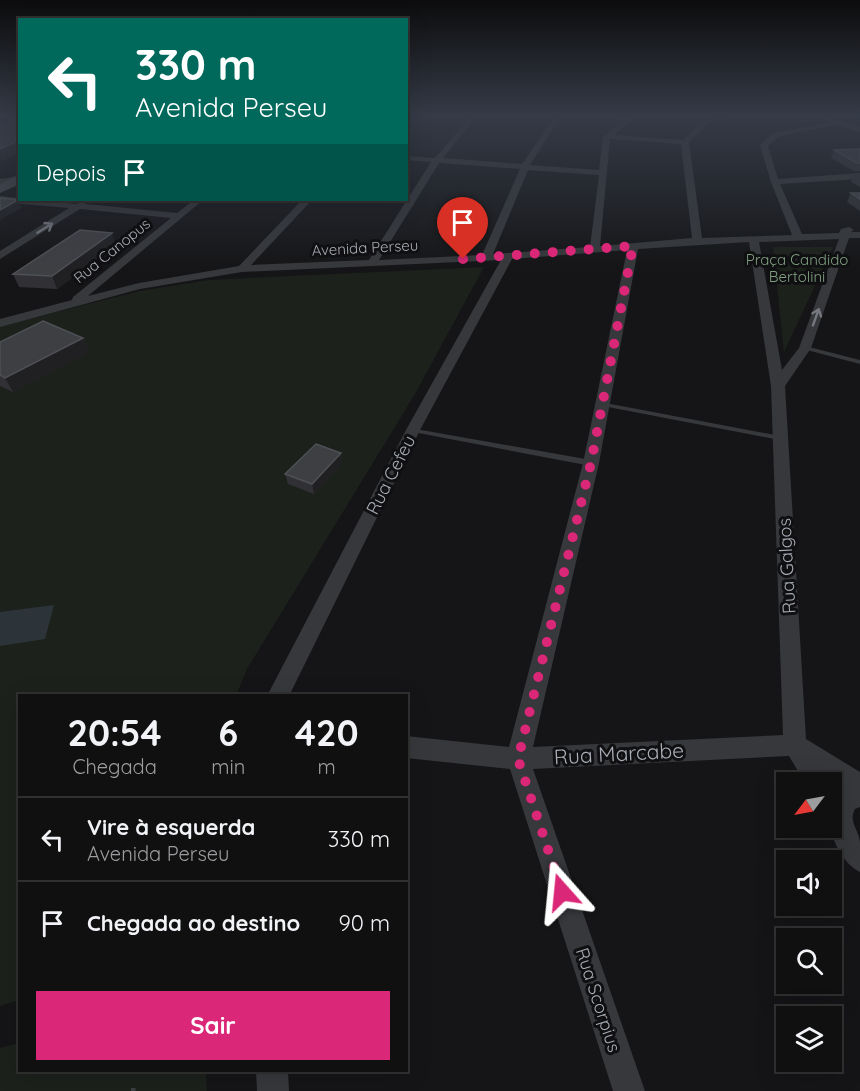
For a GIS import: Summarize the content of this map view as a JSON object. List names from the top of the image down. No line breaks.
{"streets":{"street":["Avenida Perseu","Rua Canopus","Rua Cefeu","Rua Galgos","Rua Marcabe","Rua Scorpius"]},"crossings":[["Avenida Perseu","Rua Canopus"],["Avenida Perseu","Rua Cefeu"],["Rua Galgos","Rua Marcabe"],["Rua Marcabe","Rua Scorpius"]],"parks":["Praça Candido Bertolini"],"north":"bottom left","page":{"turn":["330 m","Avenida Perseu"],"then":"Depois","eta":["20:54","Chegada","6","min","420","m"],"list":[{"name":"Vire à esquerda","note":"Avenida Perseu","value":"330 m"},{"name":"Chegada ao destino","value":"90 m"}],"buttons":"Sair"}}
